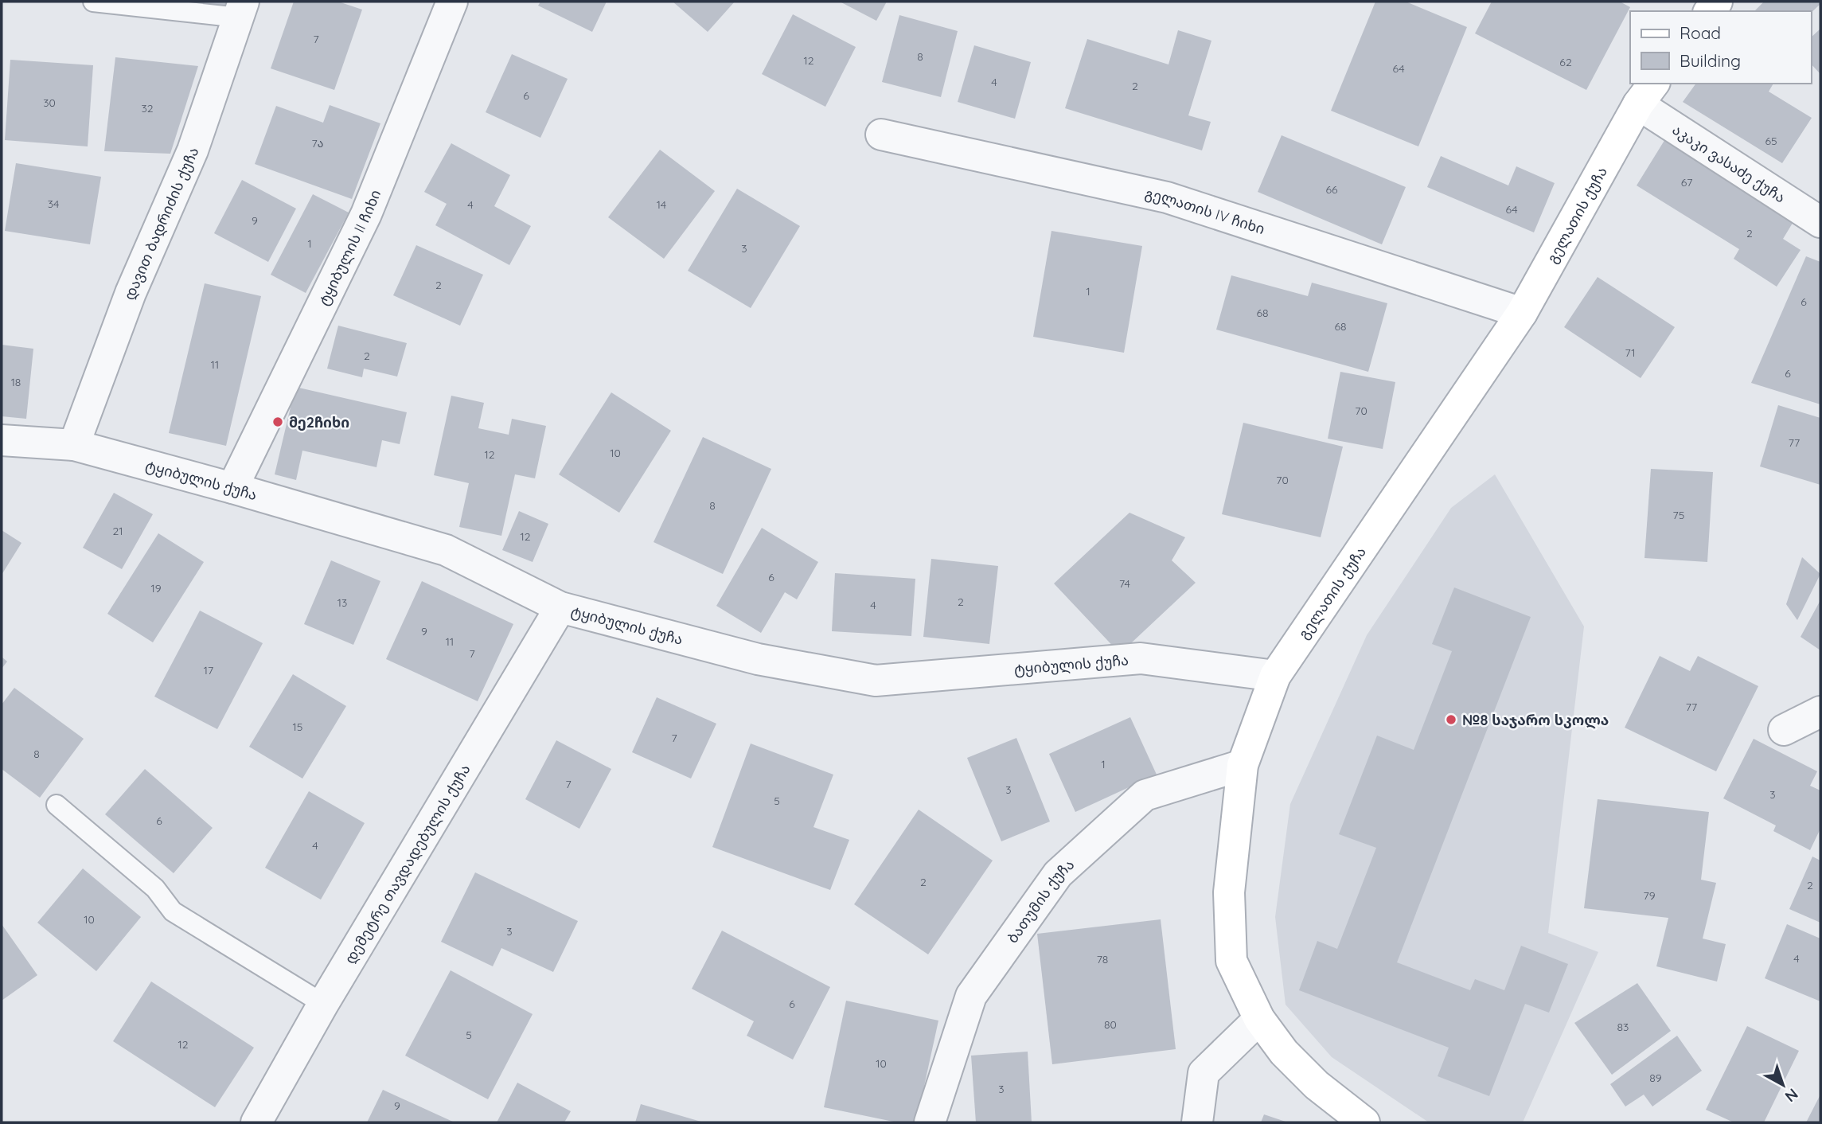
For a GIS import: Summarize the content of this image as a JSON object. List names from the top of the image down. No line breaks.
{"streets":{"main road":["გელათის ქუჩა"],"street":["აკაკი ვასაძე ქუჩა","გელათის IV ჩიხი","დავით ბადრიძის ქუჩა","ტყიბულის II ჩიხი","ტყიბულის ქუჩა","დემეტრე თავდადებულის ქუჩა","ბათუმის ქუჩა"]},"crossings":[["აკაკი ვასაძე ქუჩა","გელათის ქუჩა"],["გელათის IV ჩიხი","გელათის ქუჩა"],["გელათის ქუჩა","ტყიბულის ქუჩა"],["გელათის ქუჩა","ბათუმის ქუჩა"],["დავით ბადრიძის ქუჩა","ტყიბულის ქუჩა"],["ტყიბულის II ჩიხი","ტყიბულის ქუჩა"],["ტყიბულის ქუჩა","დემეტრე თავდადებულის ქუჩა"]],"places":["მე2ჩიხი","№8 საჯარო სკოლა"],"house_numbers":["7","8","12","62","64","4","2","6","30","32","65","7ა","67","66","34","4","14","64","9","2","1","3","2","1","6","68","68","71","2","11","6","18","70","77","10","12","70","8","75","21","12","6","74","19","2","13","4","9","11","7","17","77","15","7","8","1","7","3","3","5","6","4","2","2","79","10","3","4","78","6","80","83","5","12","10","89","3","9"],"legend":["Road","Building"],"north":"bottom right"}
